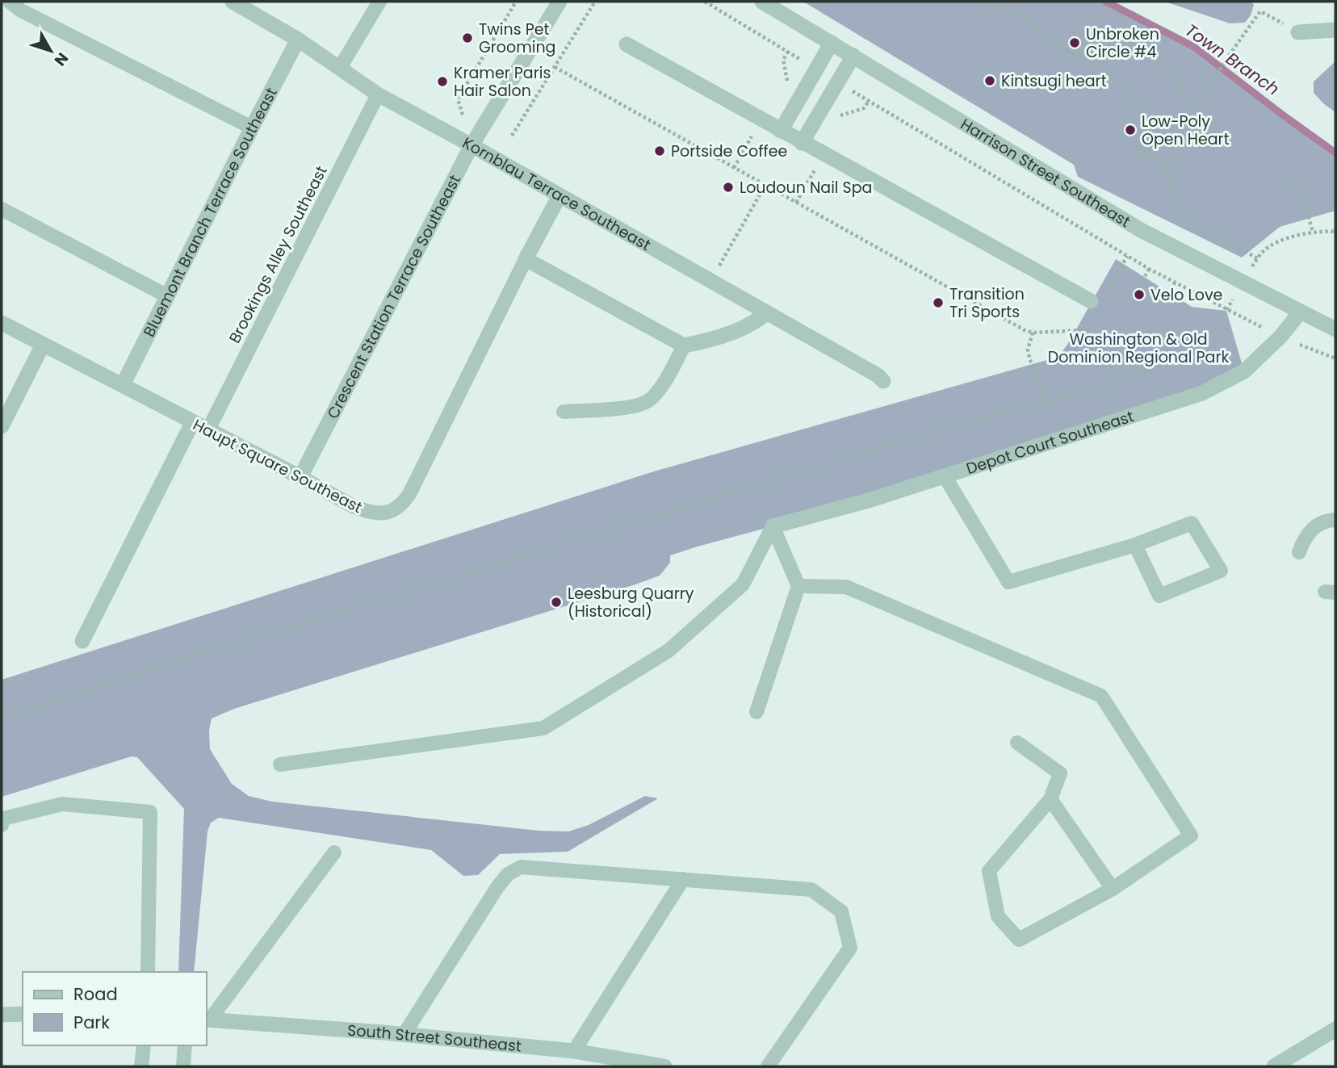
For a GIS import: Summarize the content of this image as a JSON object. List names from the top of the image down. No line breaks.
{"streets":{"street":["Harrison Street Southeast","Kornblau Terrace Southeast","Bluemont Branch Terrace Southeast","Crescent Station Terrace Southeast","Depot Court Southeast","Haupt Square Southeast","South Street Southeast"],"lane":["Brookings Alley Southeast"]},"crossings":[["Harrison Street Southeast","Depot Court Southeast"],["Kornblau Terrace Southeast","Bluemont Branch Terrace Southeast"],["Kornblau Terrace Southeast","Brookings Alley Southeast"],["Kornblau Terrace Southeast","Crescent Station Terrace Southeast"],["Bluemont Branch Terrace Southeast","Haupt Square Southeast"],["Brookings Alley Southeast","Haupt Square Southeast"],["Crescent Station Terrace Southeast","Haupt Square Southeast"]],"water":["Town Branch"],"parks":["Washington & Old Dominion Regional Park"],"places":["Twins Pet Grooming","Unbroken Circle #4","Kintsugi heart","Kramer Paris Hair Salon","Low-Poly Open Heart","Portside Coffee","Loudoun Nail Spa","Velo Love","Transition Tri Sports","Leesburg Quarry (Historical)"],"legend":["Road","Park"],"north":"bottom right"}
